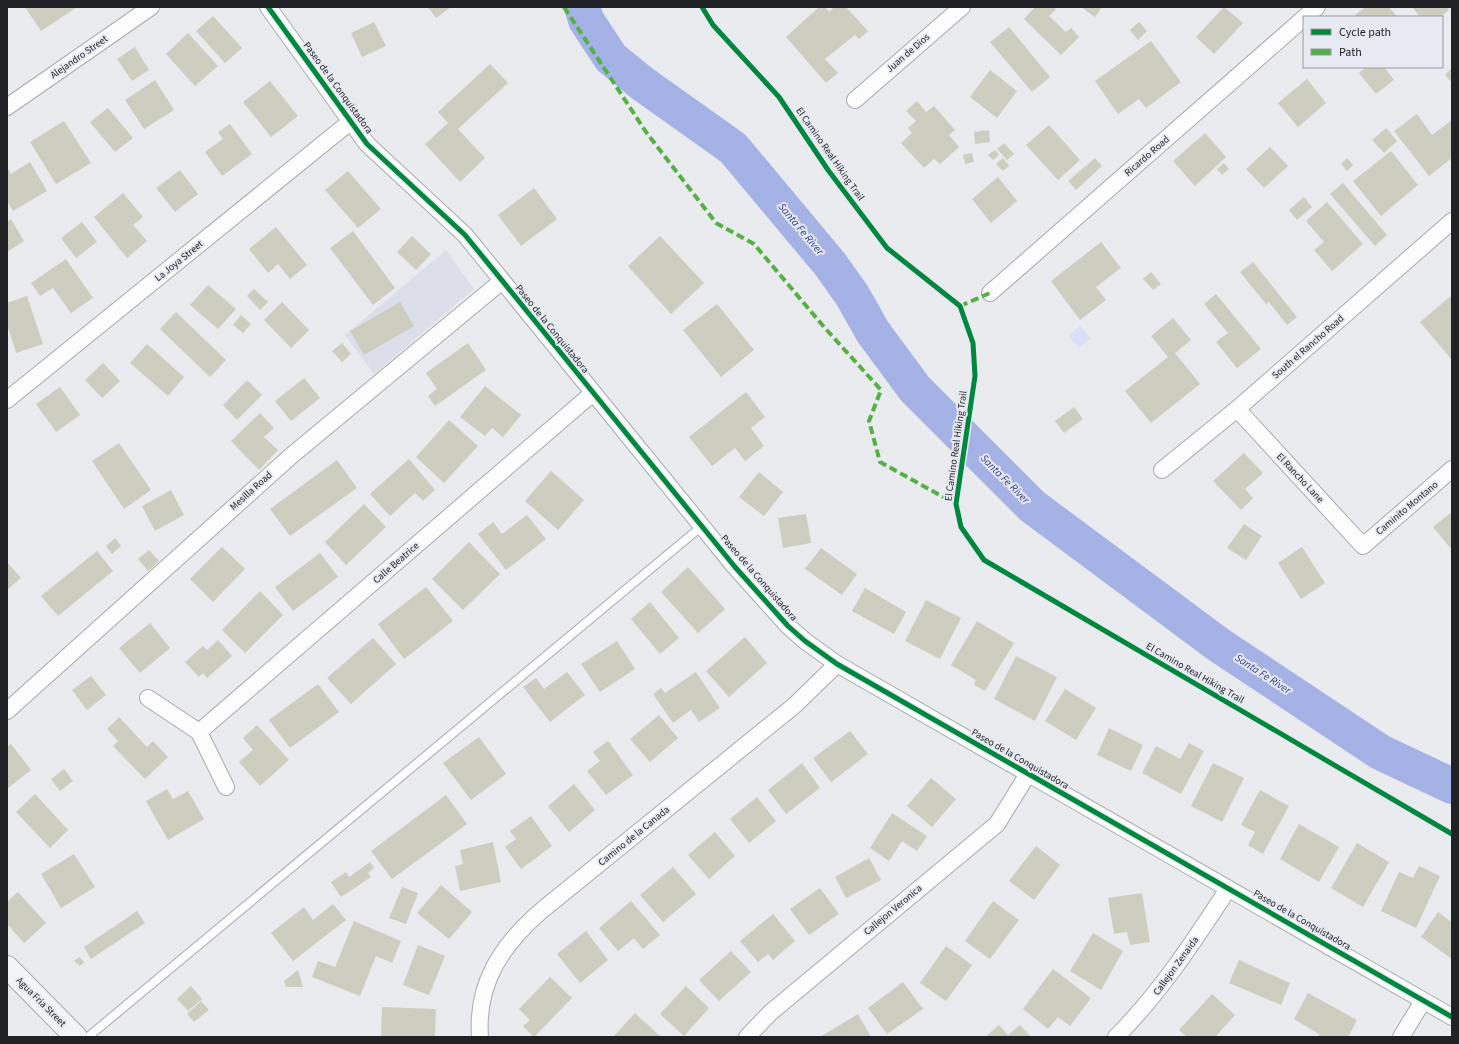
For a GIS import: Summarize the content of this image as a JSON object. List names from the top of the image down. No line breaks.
{"streets":{"street":["Juan de Dios","Alejandro Street","Paseo de la Conquistadora","Ricardo Road","La Joya Street","South el Rancho Road","El Rancho Lane","Mesilla Road","Caminito Montano","Calle Beatrice","Camino de la Canada","Callejon Veronica","Callejon Zenaida","Agua Fria Street"],"cycle path":["El Camino Real Hiking Trail"]},"crossings":[["Paseo de la Conquistadora","La Joya Street"],["Paseo de la Conquistadora","Mesilla Road"],["Paseo de la Conquistadora","Calle Beatrice"],["Paseo de la Conquistadora","Camino de la Canada"],["Paseo de la Conquistadora","Callejon Veronica"],["Paseo de la Conquistadora","Callejon Zenaida"],["South el Rancho Road","El Rancho Lane"],["El Rancho Lane","Caminito Montano"]],"water":["Santa Fe River"],"legend":["Cycle path","Path"]}
